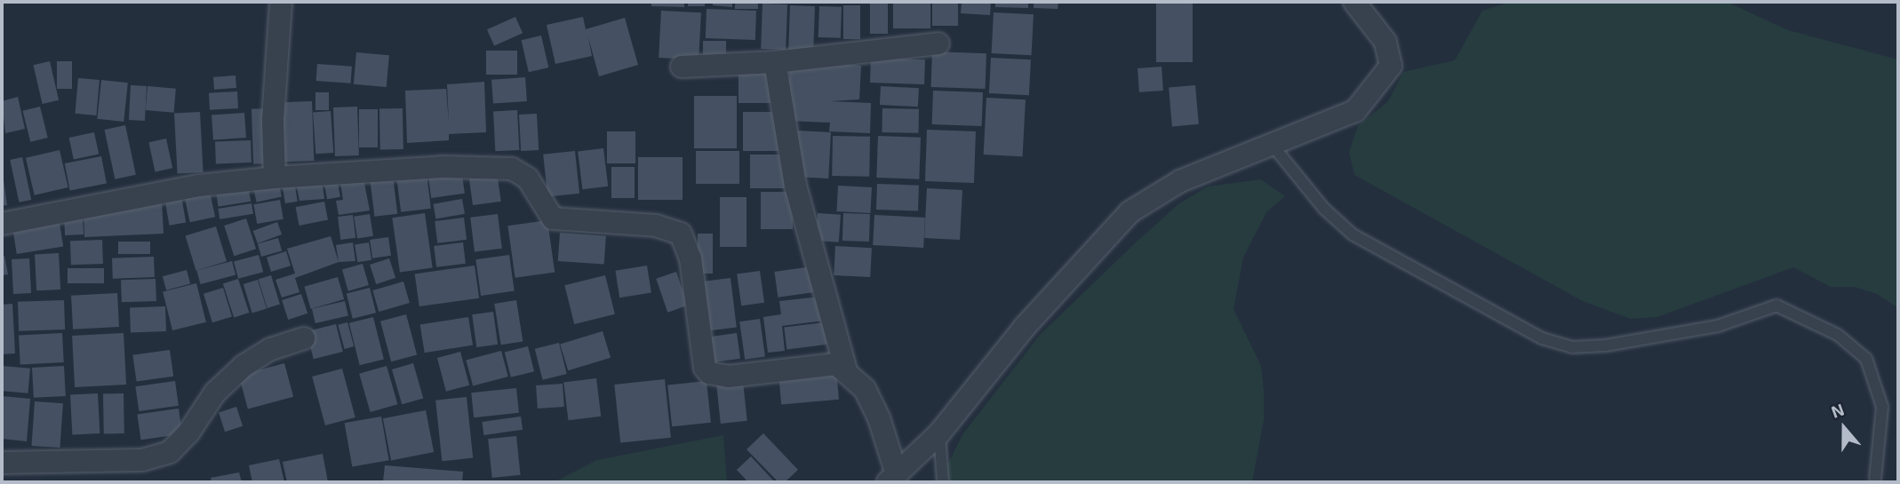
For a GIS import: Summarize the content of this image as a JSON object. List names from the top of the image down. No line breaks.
{"north":"top"}
